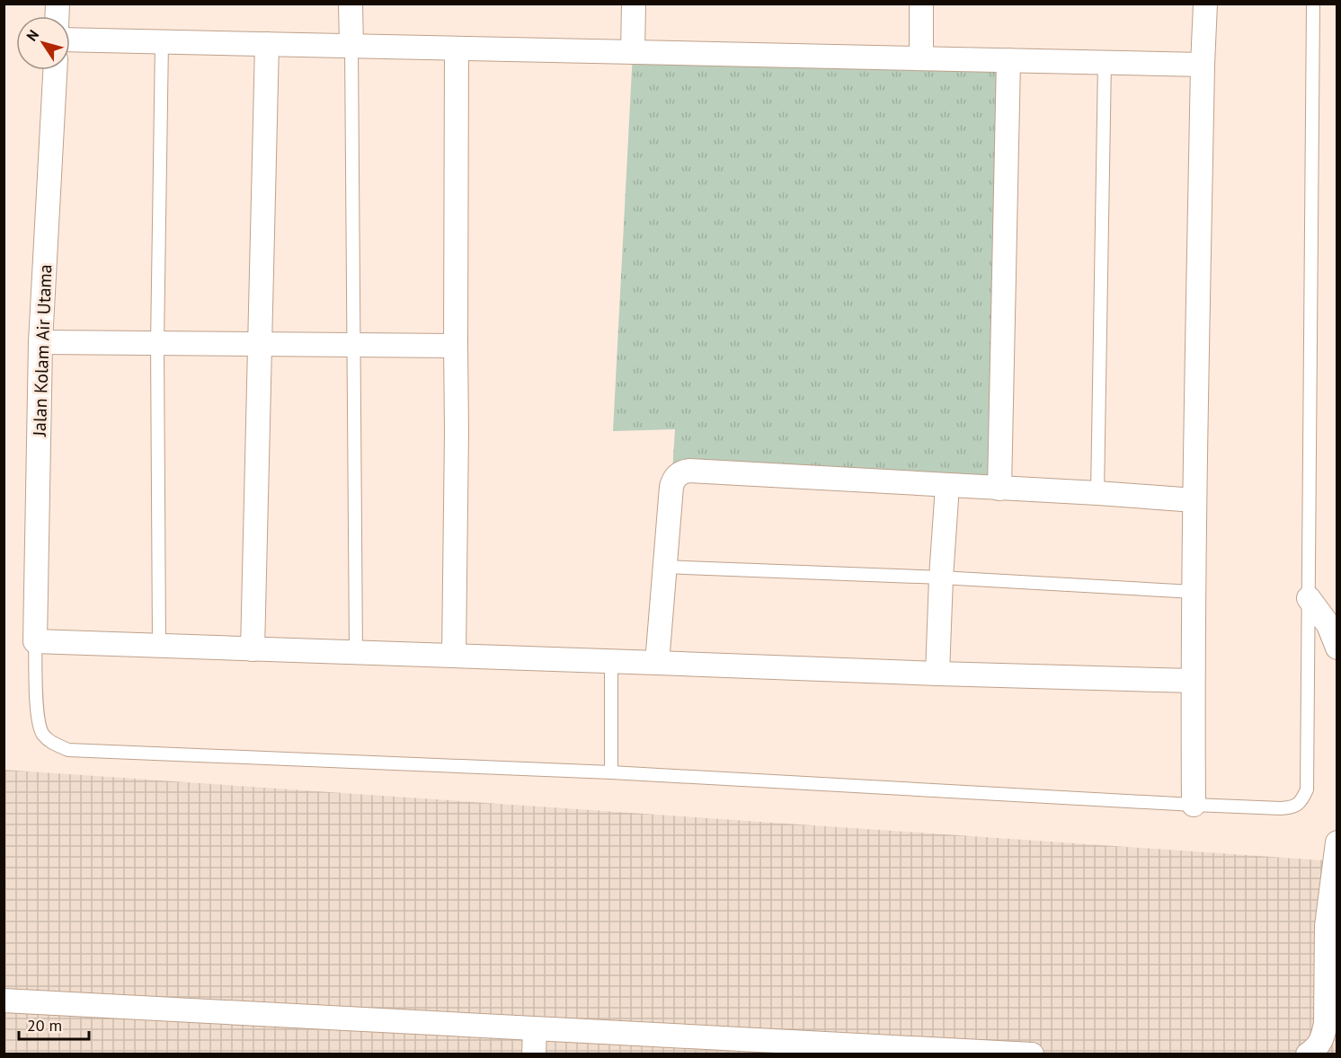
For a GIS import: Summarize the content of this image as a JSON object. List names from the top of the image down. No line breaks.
{"streets":{"street":["Jalan Kolam Air Utama"]},"scale_bar":"20 m","north":"top left"}
